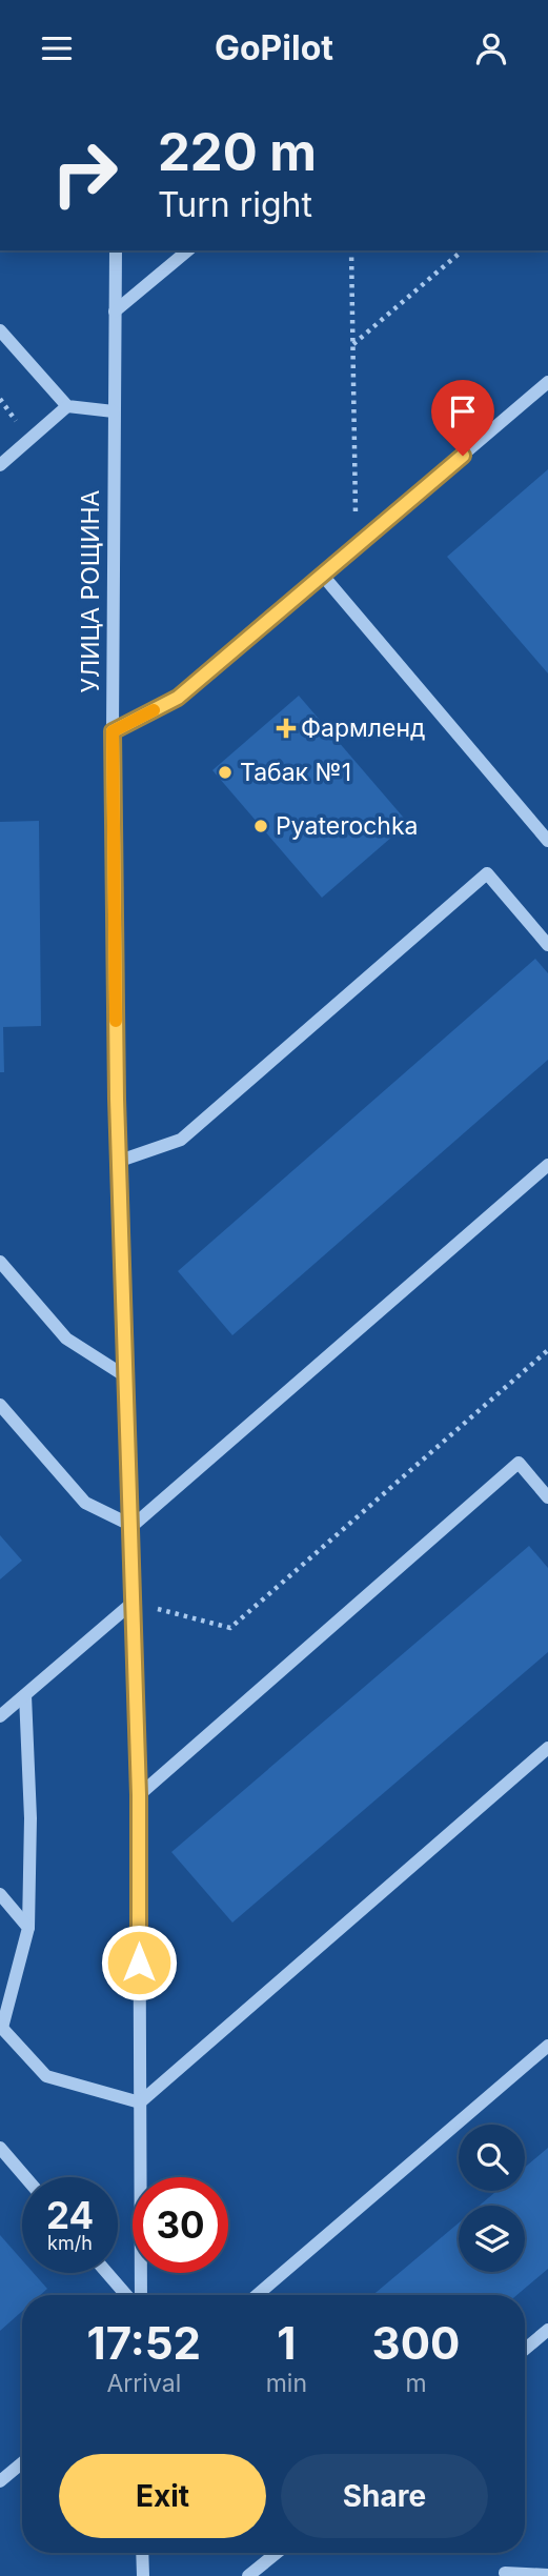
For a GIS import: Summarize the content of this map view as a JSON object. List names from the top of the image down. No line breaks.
{"streets":{"street":["УЛИЦА РОЩИНА"]},"places":{"health":["Фармленд"],"other":["Табак №1","Pyaterochka"]},"page":{"header":"GoPilot","turn":["220 m","Turn right"],"speed":"24 km/h","limit":"30","eta":["17:52","Arrival","1","min","300","m"],"buttons":["Exit","Share"]}}
